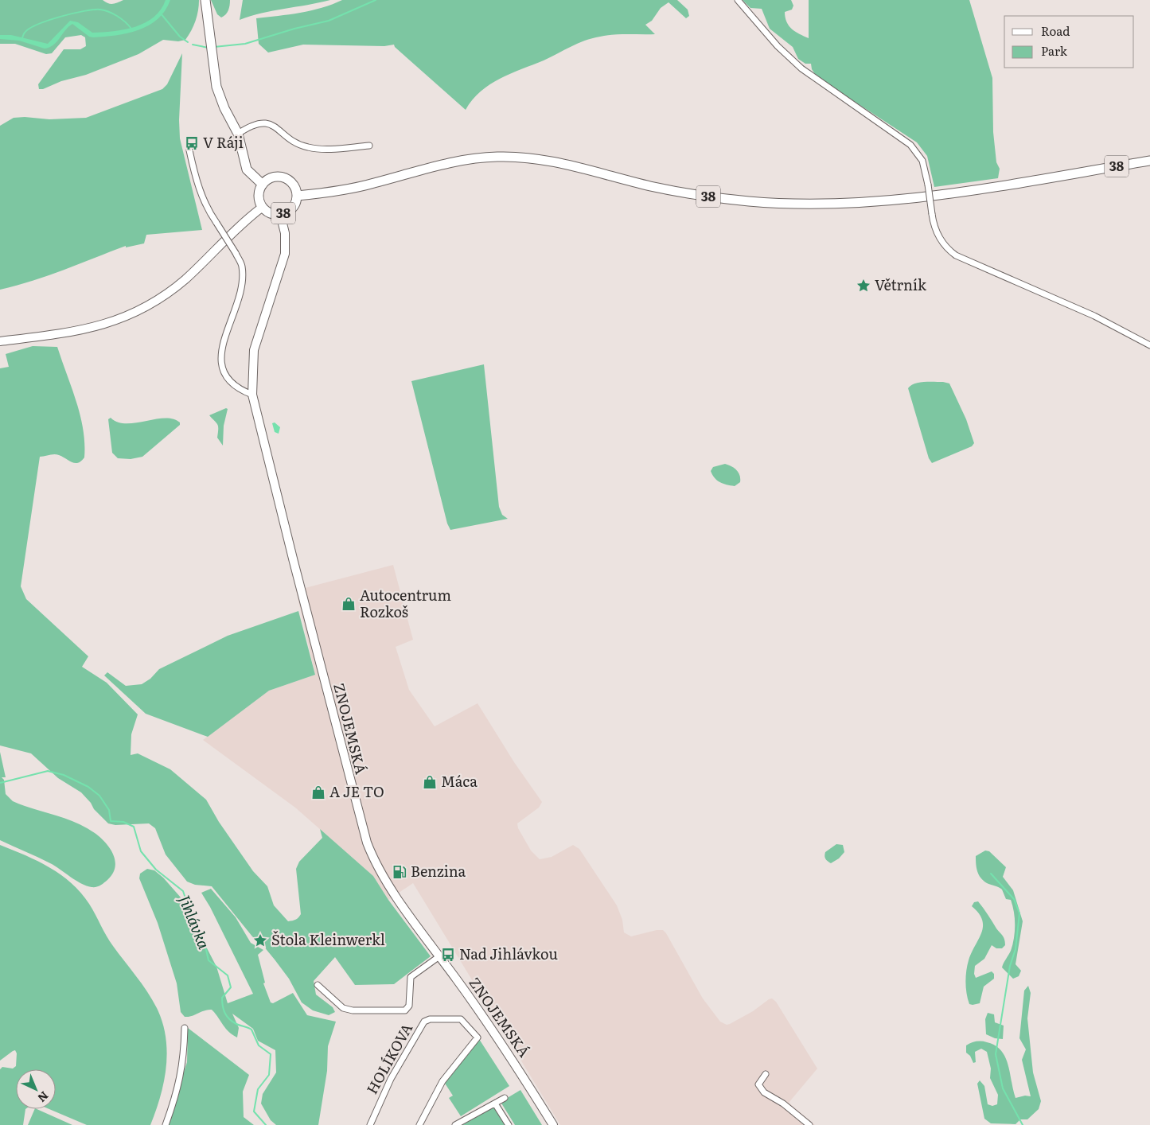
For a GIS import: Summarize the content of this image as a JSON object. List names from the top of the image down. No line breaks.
{"streets":{"main road":["38","ZNOJEMSKÁ"],"street":["HOLÍKOVA"]},"crossings":[["38","ZNOJEMSKÁ"]],"water":["Jihlávka"],"places":{"bus stop":["V Ráji","Nad Jihlávkou"],"place":["Větrník","Štola Kleinwerkl"],"shop":["Autocentrum Rozkoš","Máca","A JE TO"],"fuel station":["Benzina"]},"legend":["Road","Park"],"north":"bottom right"}
